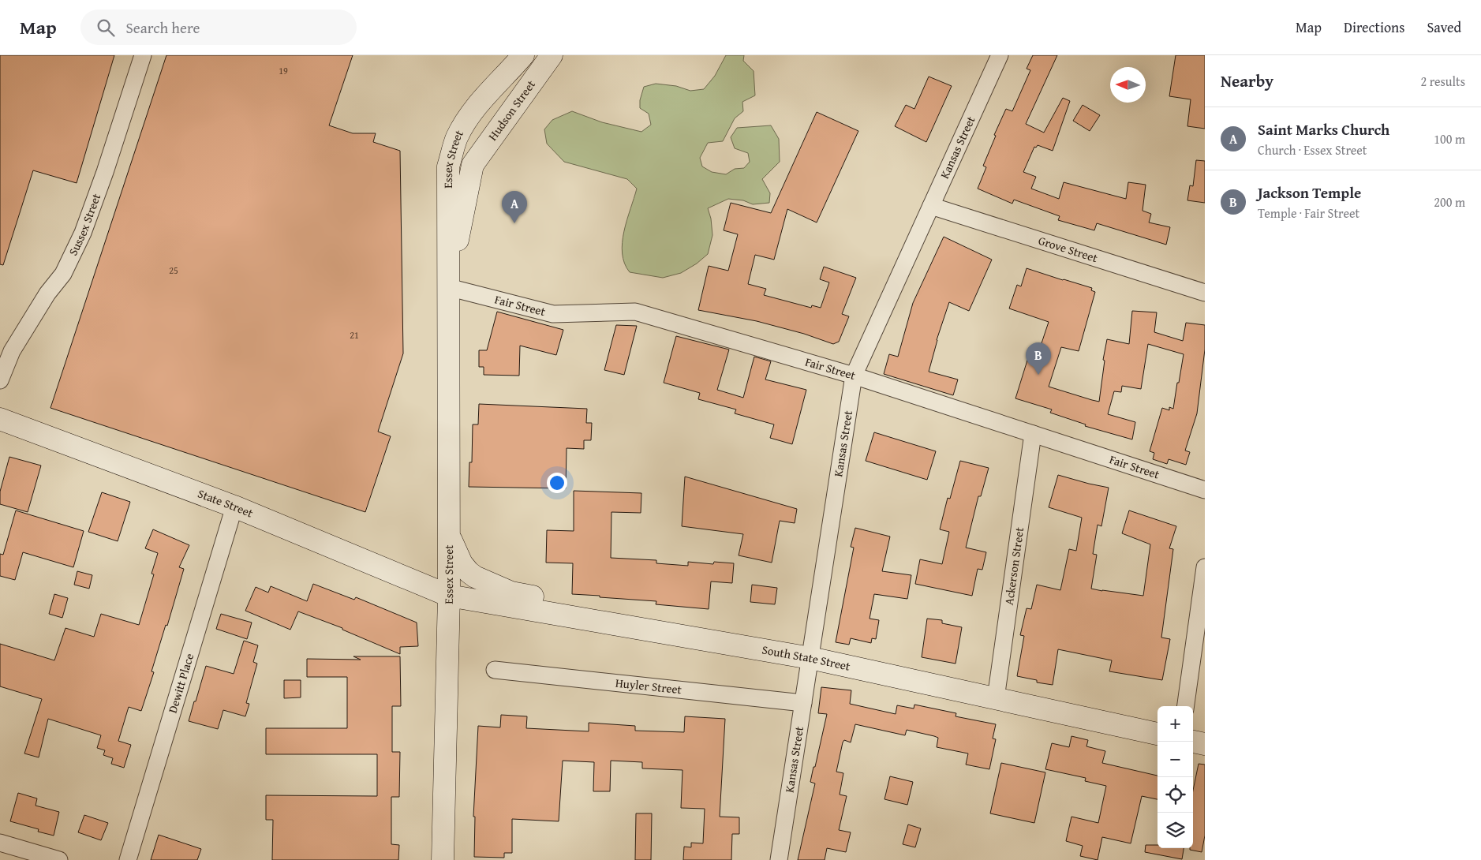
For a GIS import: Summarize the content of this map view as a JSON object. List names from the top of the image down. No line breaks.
{"streets":{"street":["Hudson Street","Kansas Street","Essex Street","Sussex Street","Grove Street","Fair Street","State Street","Ackerson Street","South State Street","Dewitt Place","Huyler Street"]},"crossings":[["Hudson Street","Essex Street"],["Kansas Street","Grove Street"],["Kansas Street","Fair Street"],["Kansas Street","South State Street"],["Kansas Street","Huyler Street"],["Essex Street","Fair Street"],["Essex Street","State Street"],["Essex Street","South State Street"],["Fair Street","Ackerson Street"],["State Street","South State Street"],["State Street","Dewitt Place"],["Ackerson Street","South State Street"]],"house_numbers":["19","25","21"],"north":"left","page":{"header":"Map","search":"Search here","nav":["Map","Directions","Saved"],"heading":["Nearby","2 results"],"list":[{"mark":"A","name":"Saint Marks Church","note":"Church · Essex Street","value":"100 m"},{"mark":"B","name":"Jackson Temple","note":"Temple · Fair Street","value":"200 m"}],"pins":["A","B"],"map_buttons":["+","−"]}}
